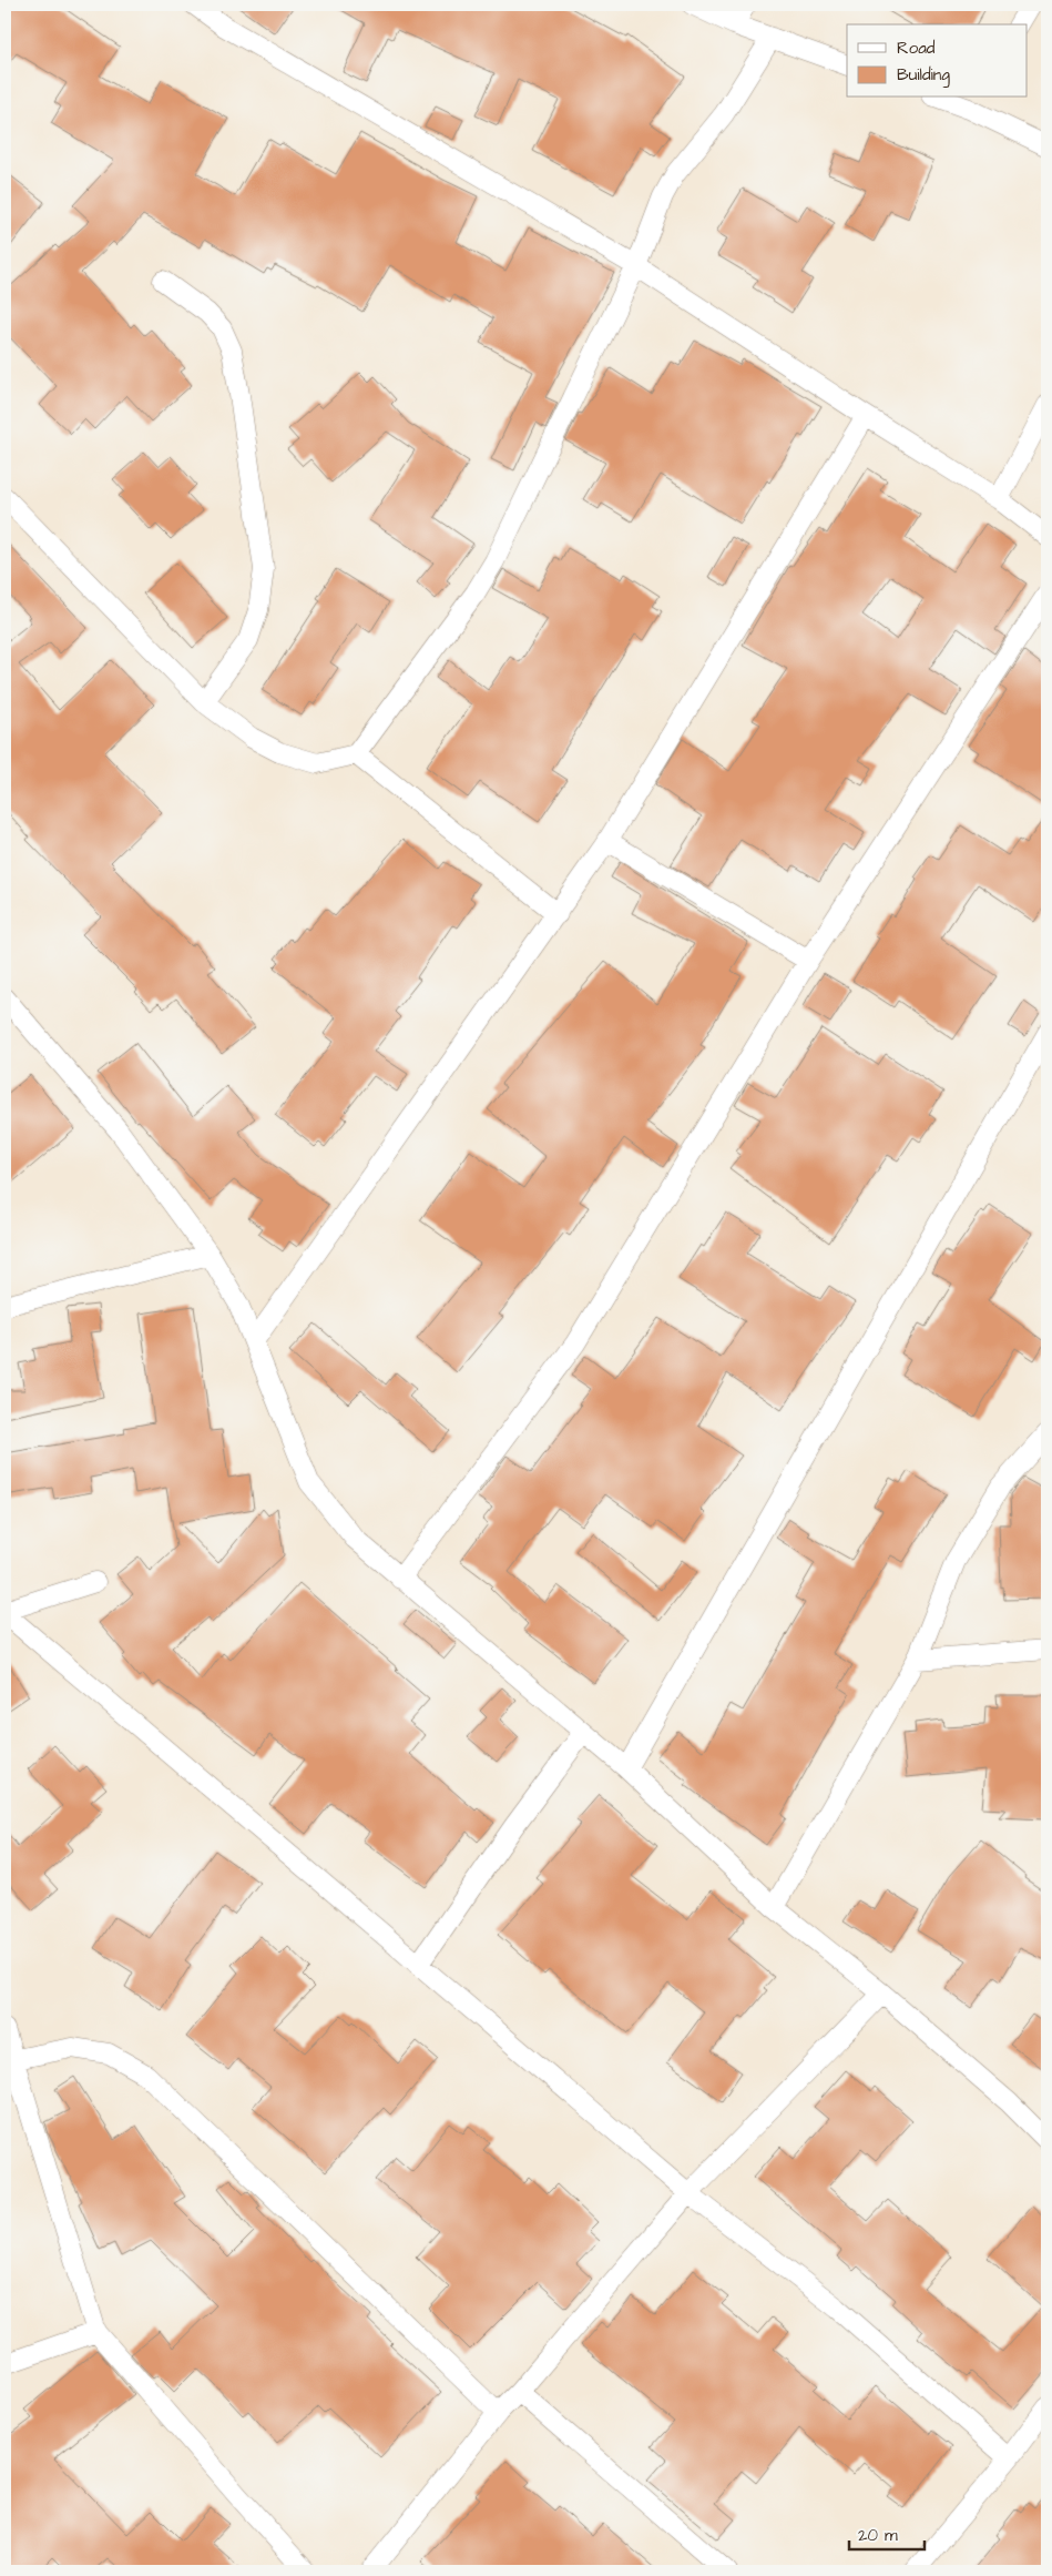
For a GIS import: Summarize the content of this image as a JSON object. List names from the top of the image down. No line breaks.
{"legend":["Road","Building"],"scale_bar":"20 m"}
